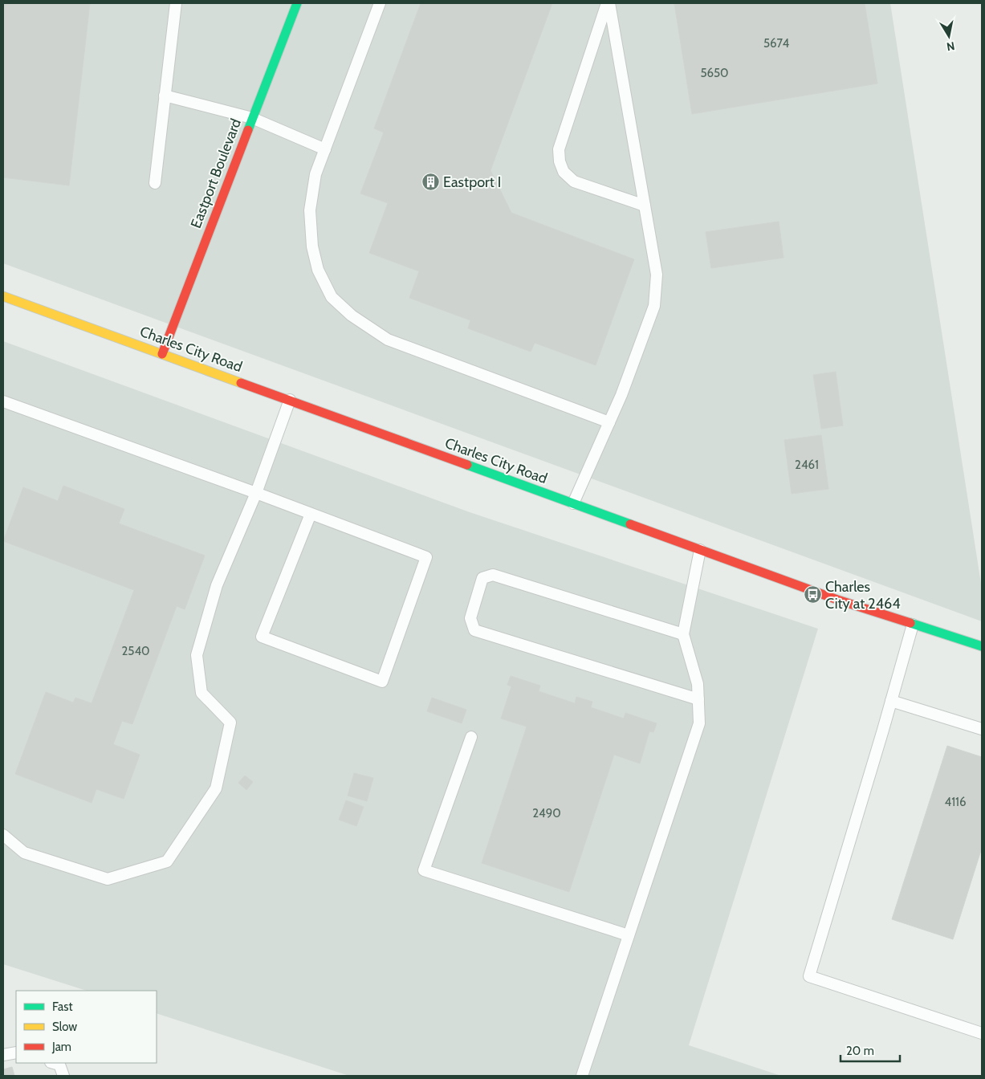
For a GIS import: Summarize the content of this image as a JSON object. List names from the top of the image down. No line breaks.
{"streets":{"main road":["Eastport Boulevard","Charles City Road"]},"crossings":[["Eastport Boulevard","Charles City Road"]],"places":{"building":["Eastport I"],"bus stop":["Charles City at 2464"]},"house_numbers":["5674","5650","2461","2540","4116","2490"],"legend":["Fast","Slow","Jam"],"scale_bar":"20 m","north":"bottom"}
